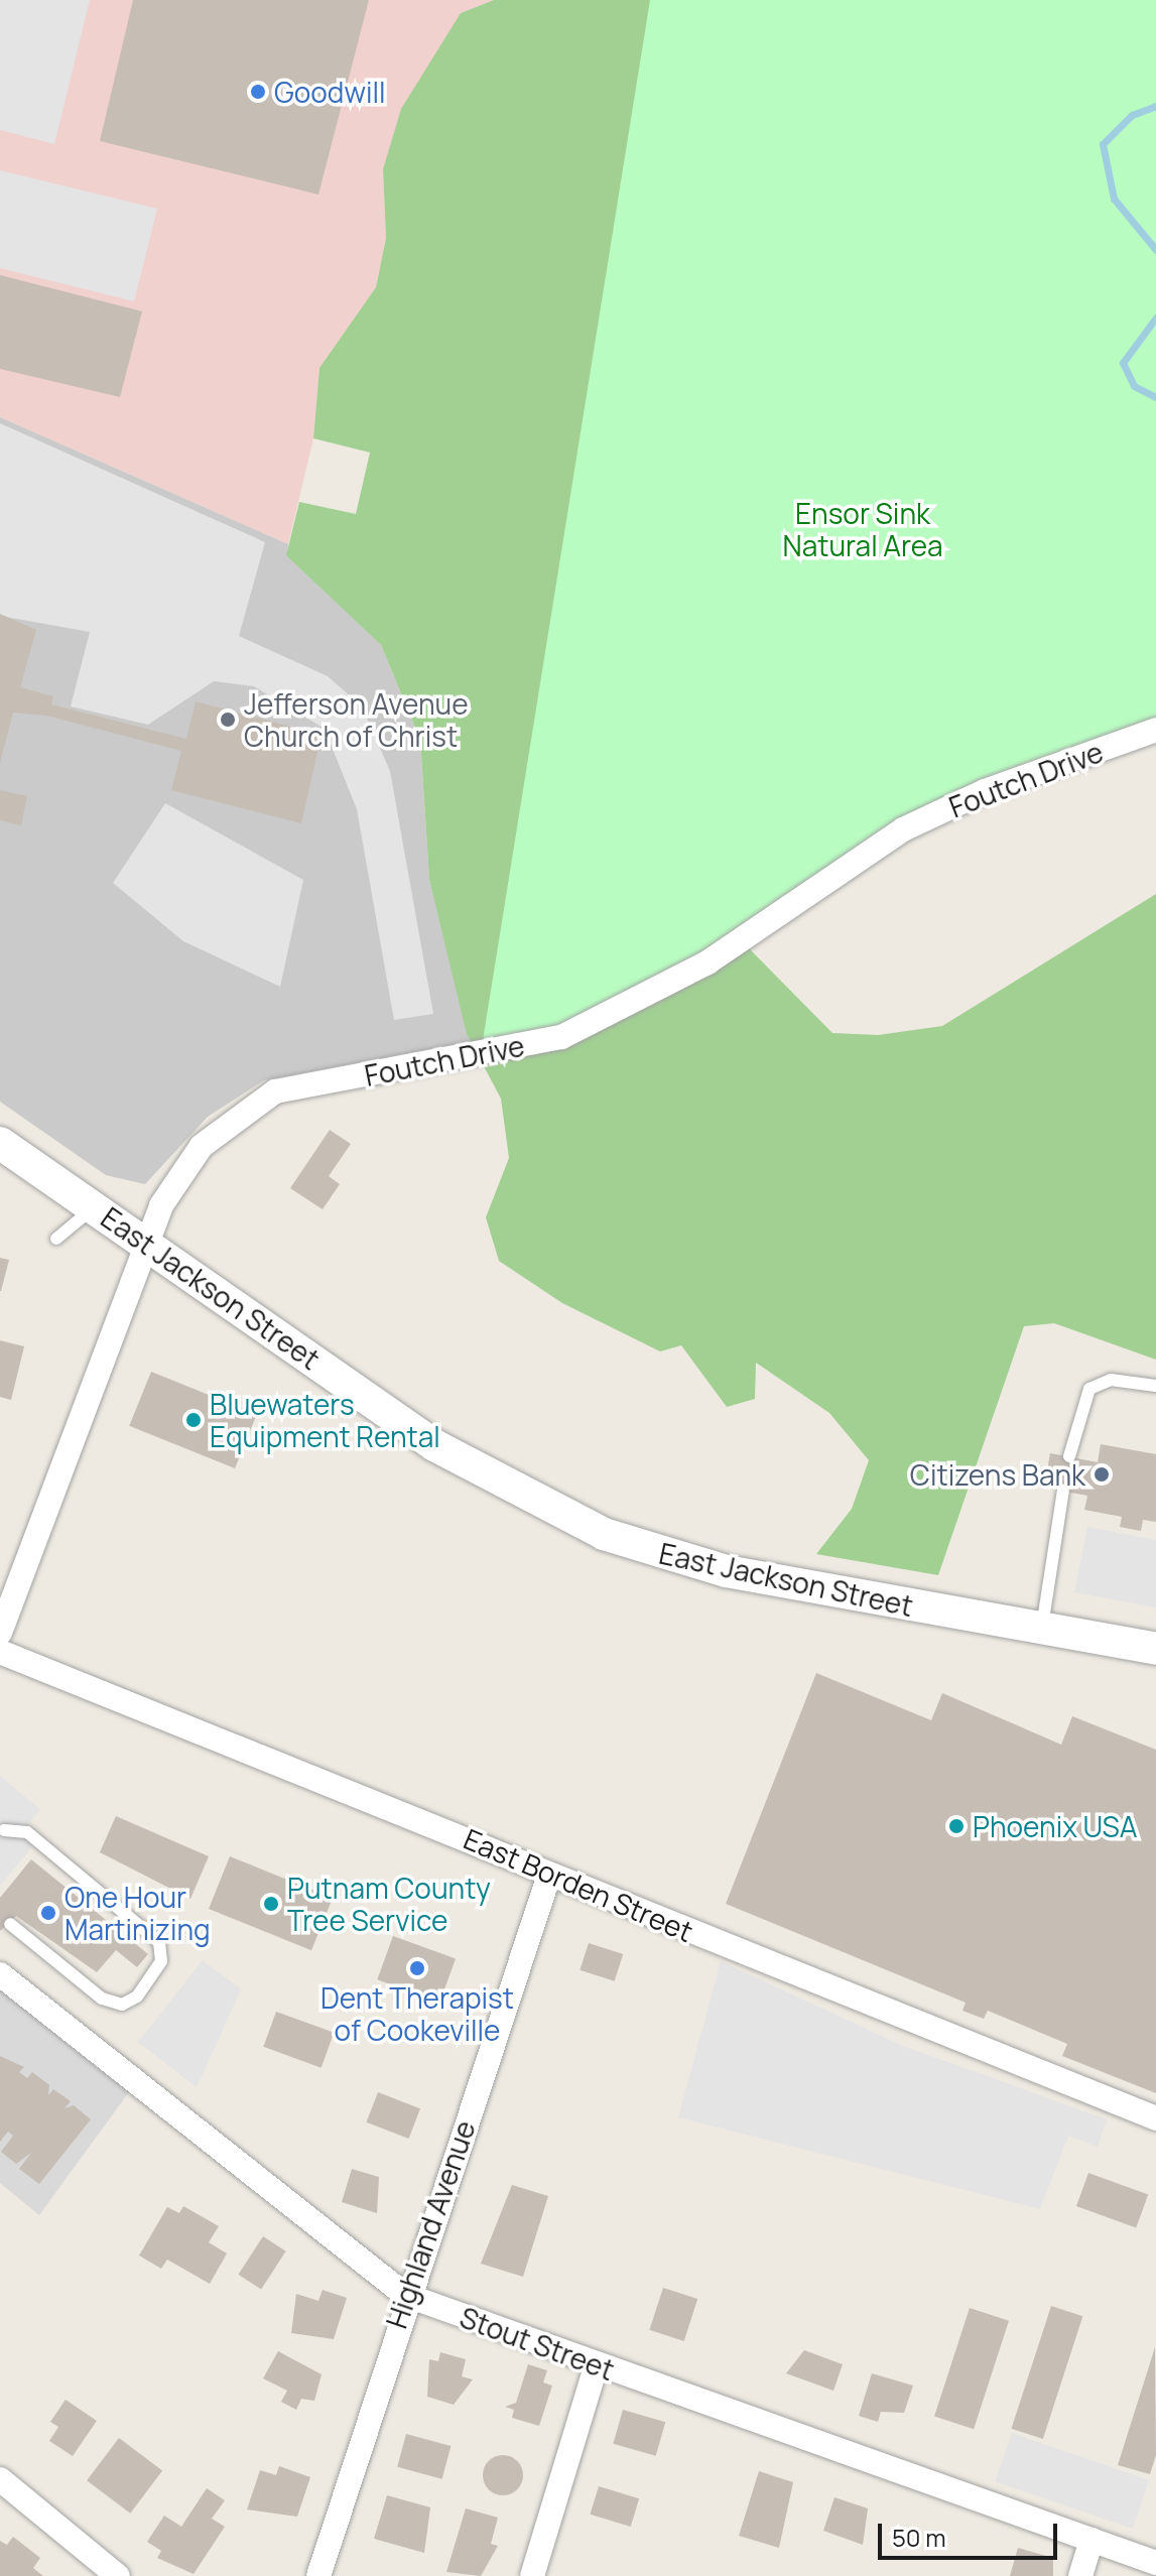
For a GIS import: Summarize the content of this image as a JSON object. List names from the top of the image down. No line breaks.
{"streets":{"street":["Foutch Drive","East Jackson Street","East Borden Street","Highland Avenue","Stout Street"]},"crossings":[["Foutch Drive","East Jackson Street"],["East Borden Street","Highland Avenue"],["Highland Avenue","Stout Street"]],"parks":["Ensor Sink Natural Area"],"places":["Goodwill","Jefferson Avenue Church of Christ","Bluewaters Equipment Rental","Citizens Bank","Phoenix USA","Putnam County Tree Service","One Hour Martinizing","Dent Therapist of Cookeville"],"scale_bar":"50 m"}
